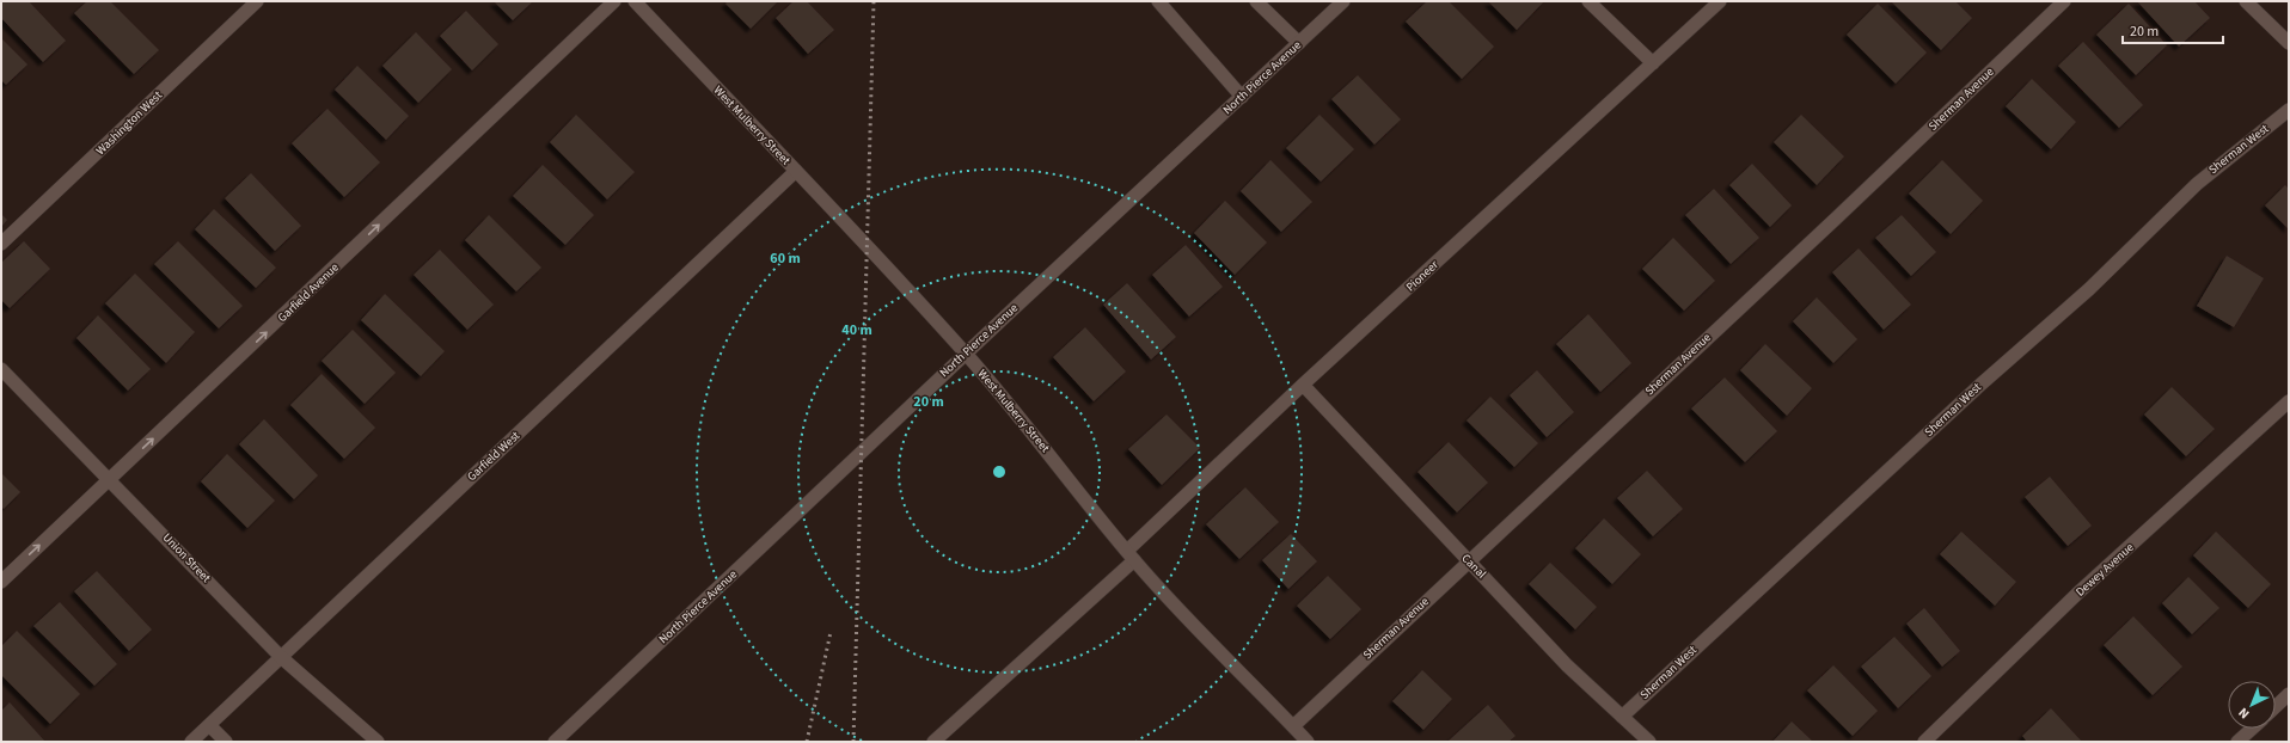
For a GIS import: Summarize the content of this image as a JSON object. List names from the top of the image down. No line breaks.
{"streets":{"street":["North Pierce Avenue","Sherman Avenue","Washington West","West Mulberry Street","Sherman West","Pioneer","Garfield Avenue","Garfield West","Union Street","Canal","Dewey Avenue"]},"crossings":[["North Pierce Avenue","West Mulberry Street"],["Sherman Avenue","West Mulberry Street"],["Sherman Avenue","Canal"],["West Mulberry Street","Pioneer"],["West Mulberry Street","Garfield West"],["Sherman West","Canal"],["Pioneer","Canal"],["Garfield Avenue","Union Street"],["Garfield West","Union Street"]],"one_way":["Garfield Avenue"],"scale_bar":"20 m","north":"bottom left","rings":["60 m","40 m","20 m"]}
